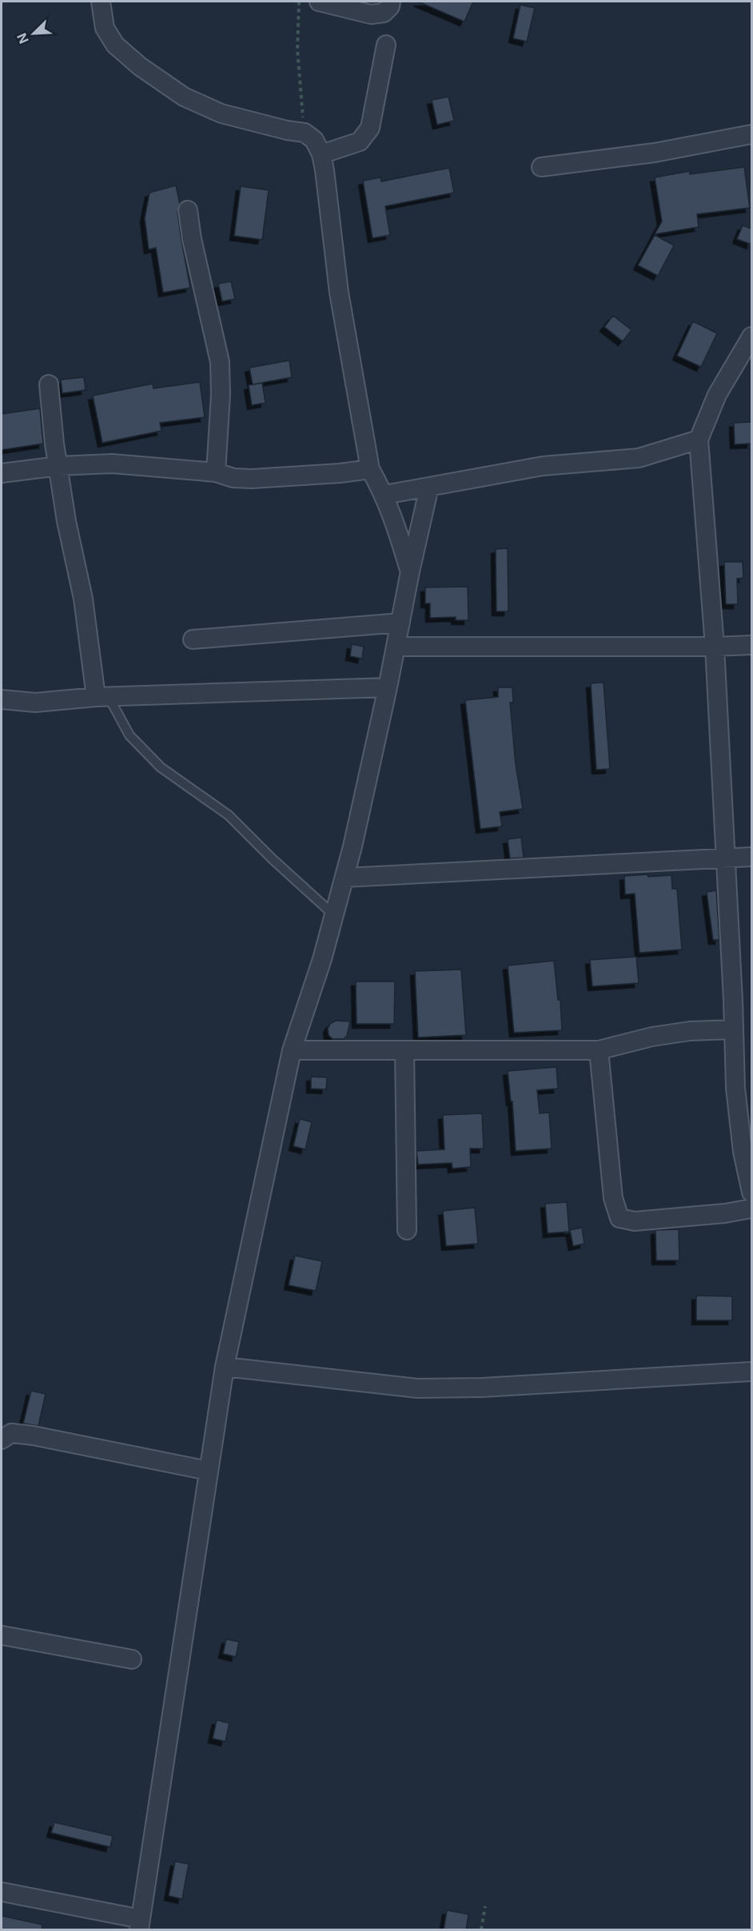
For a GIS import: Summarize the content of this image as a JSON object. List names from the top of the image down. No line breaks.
{"north":"bottom left"}
